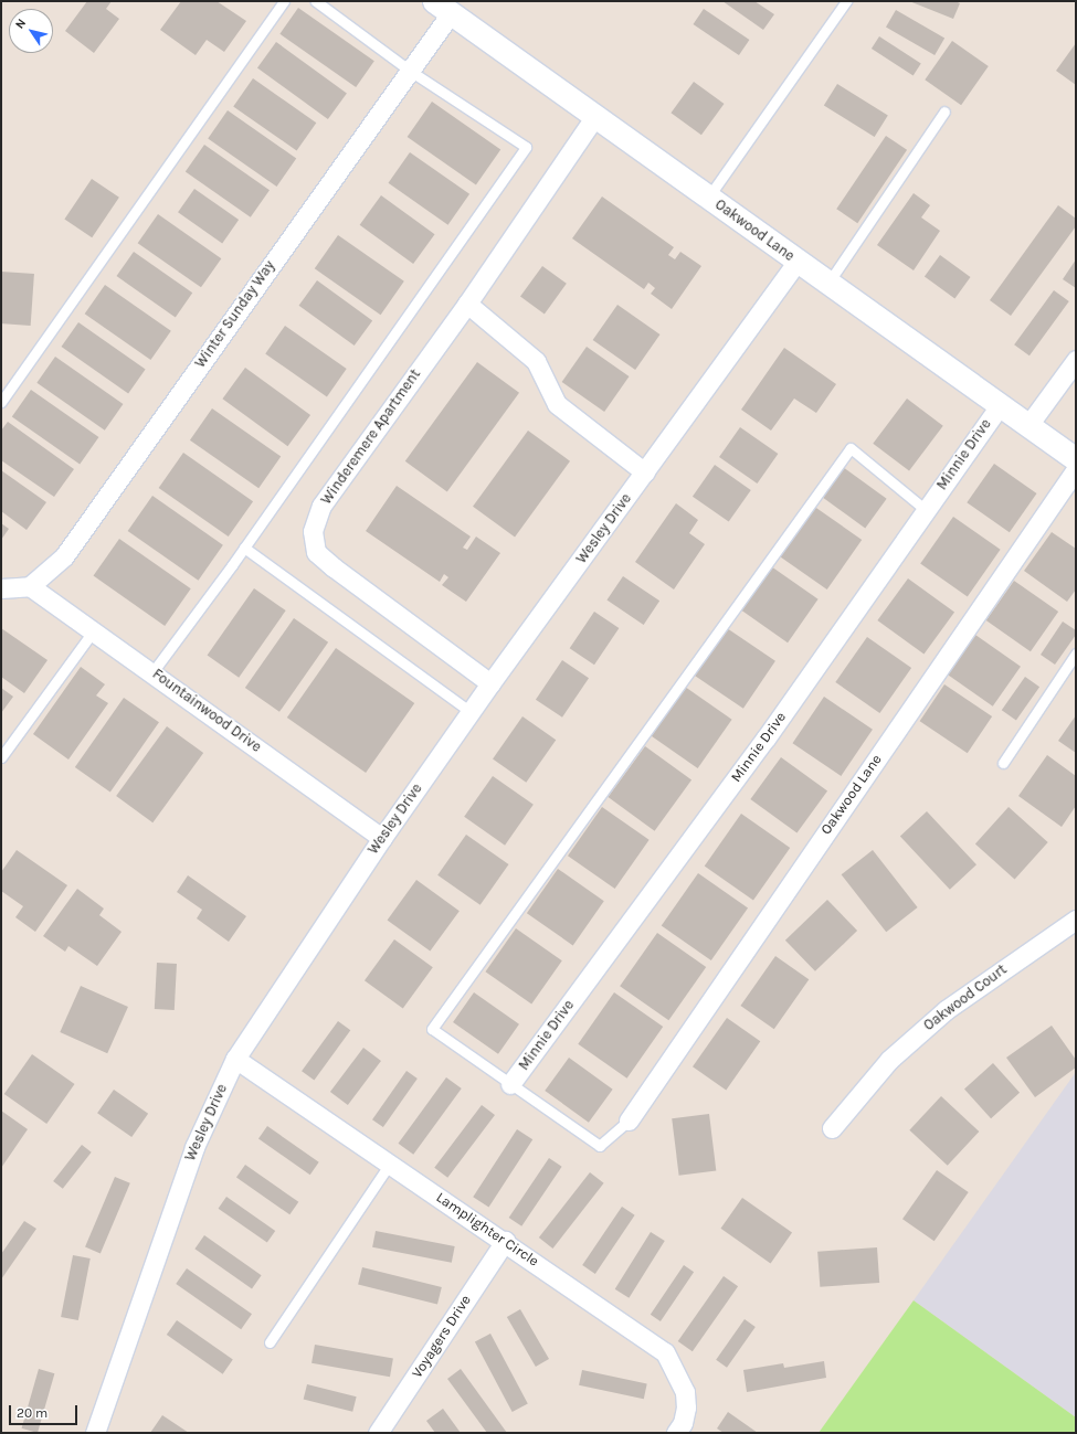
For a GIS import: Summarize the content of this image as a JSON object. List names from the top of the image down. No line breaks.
{"streets":{"street":["Oakwood Lane","Winter Sunday Way","Winderemere Apartment","Minnie Drive","Wesley Drive","Fountainwood Drive","Oakwood Court","Lamplighter Circle","Voyagers Drive"]},"crossings":[["Oakwood Lane","Winter Sunday Way"],["Oakwood Lane","Winderemere Apartment"],["Oakwood Lane","Minnie Drive"],["Oakwood Lane","Wesley Drive"],["Winter Sunday Way","Fountainwood Drive"],["Winderemere Apartment","Wesley Drive"],["Wesley Drive","Fountainwood Drive"],["Wesley Drive","Lamplighter Circle"],["Lamplighter Circle","Voyagers Drive"]],"scale_bar":"20 m","north":"top left"}
